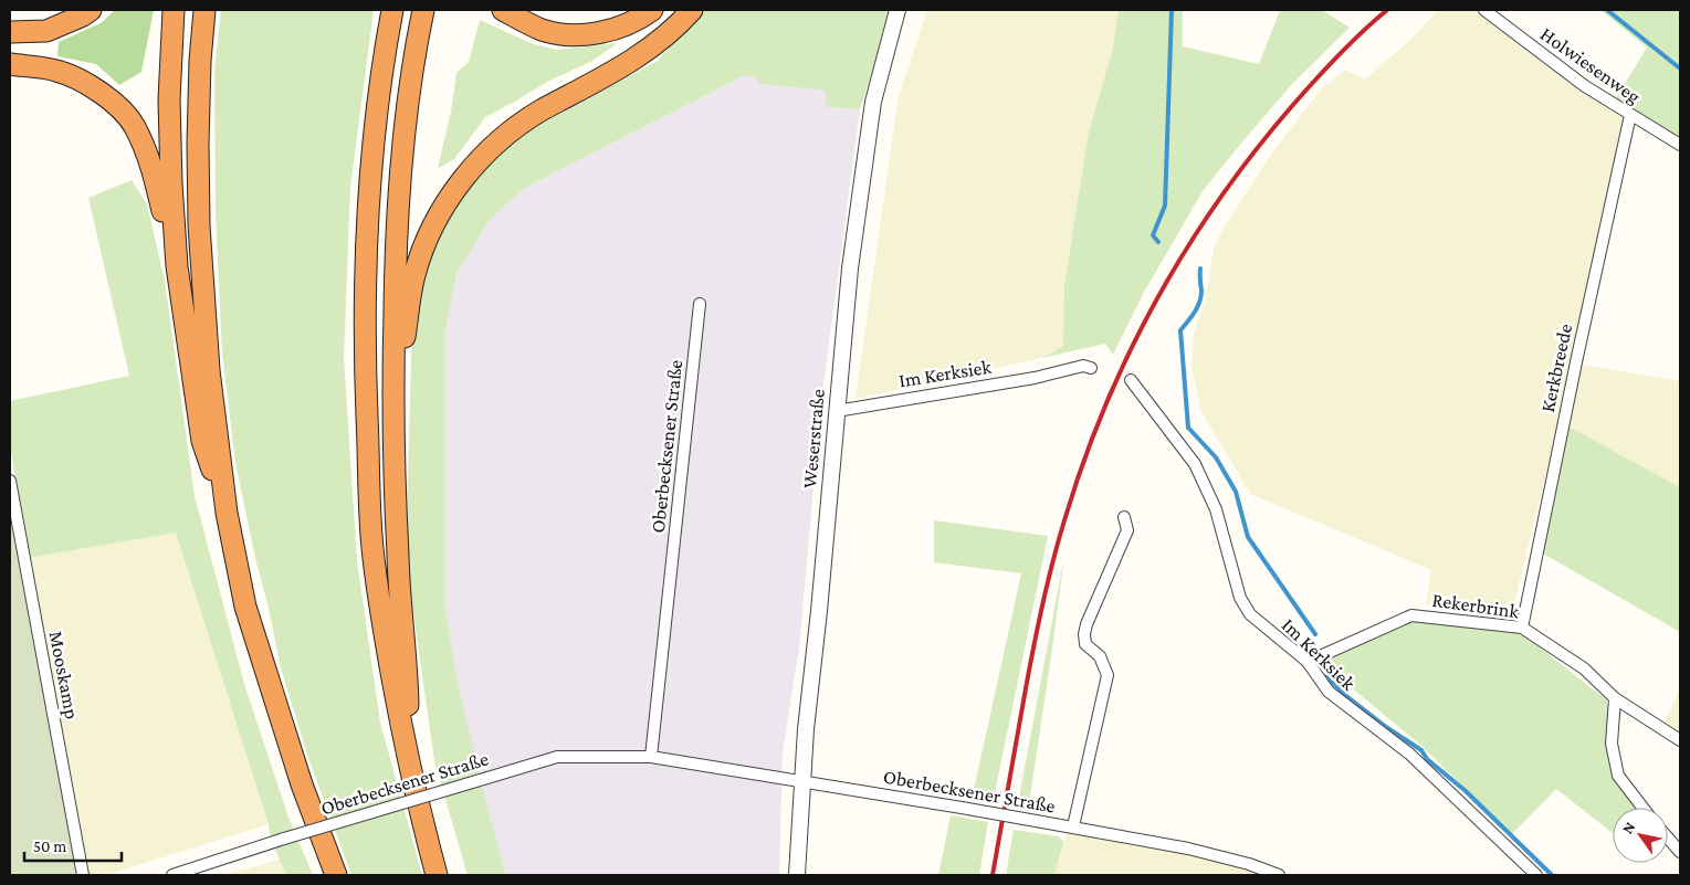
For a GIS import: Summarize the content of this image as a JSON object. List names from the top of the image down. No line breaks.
{"streets":{"street":["Holwiesenweg","Kerkbreede","Im Kerksiek","Weserstraße","Oberbecksener Straße","Rekerbrink","Mooskamp"]},"crossings":[["Holwiesenweg","Kerkbreede"],["Kerkbreede","Rekerbrink"],["Im Kerksiek","Weserstraße"],["Im Kerksiek","Rekerbrink"],["Weserstraße","Oberbecksener Straße"]],"scale_bar":"50 m","north":"top left"}
